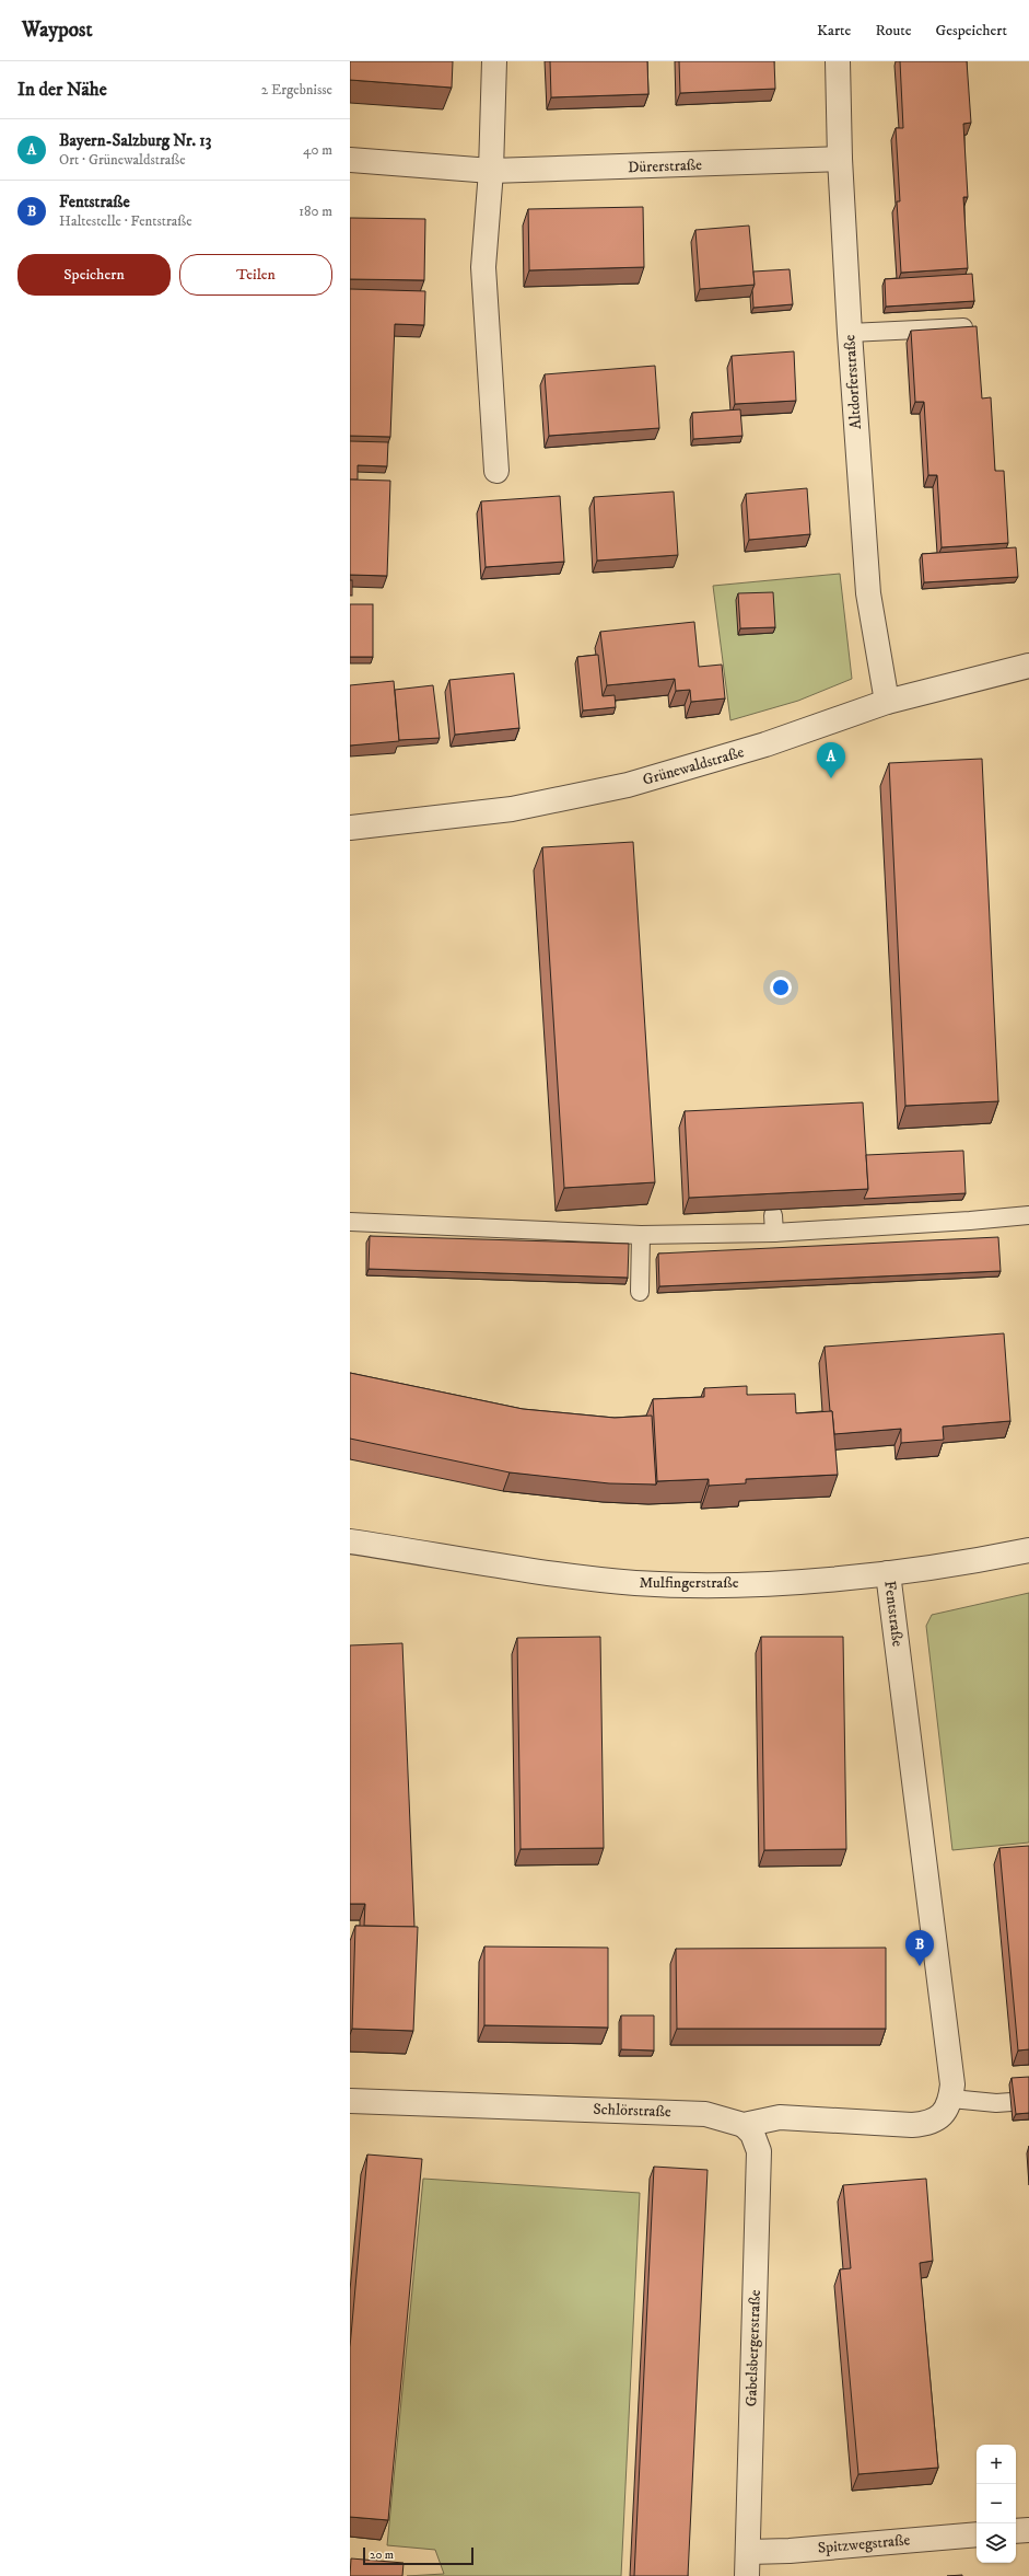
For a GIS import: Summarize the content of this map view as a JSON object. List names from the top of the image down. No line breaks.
{"streets":{"street":["Dürerstraße","Altdorferstraße","Grünewaldstraße","Mulfingerstraße","Fentstraße","Schlörstraße","Gabelsbergerstraße","Spitzwegstraße"]},"crossings":[["Dürerstraße","Altdorferstraße"],["Altdorferstraße","Grünewaldstraße"],["Mulfingerstraße","Fentstraße"],["Fentstraße","Schlörstraße"],["Schlörstraße","Gabelsbergerstraße"],["Gabelsbergerstraße","Spitzwegstraße"]],"scale_bar":"20 m","page":{"header":"Waypost","nav":["Karte","Route","Gespeichert"],"heading":["In der Nähe","2 Ergebnisse"],"list":[{"mark":"A","name":"Bayern-Salzburg Nr. 13","note":"Ort · Grünewaldstraße","value":"40 m"},{"mark":"B","name":"Fentstraße","note":"Haltestelle · Fentstraße","value":"180 m"}],"buttons":["Speichern","Teilen"],"pins":["A","B"],"map_buttons":["+","−"],"scale":"20 m"}}
